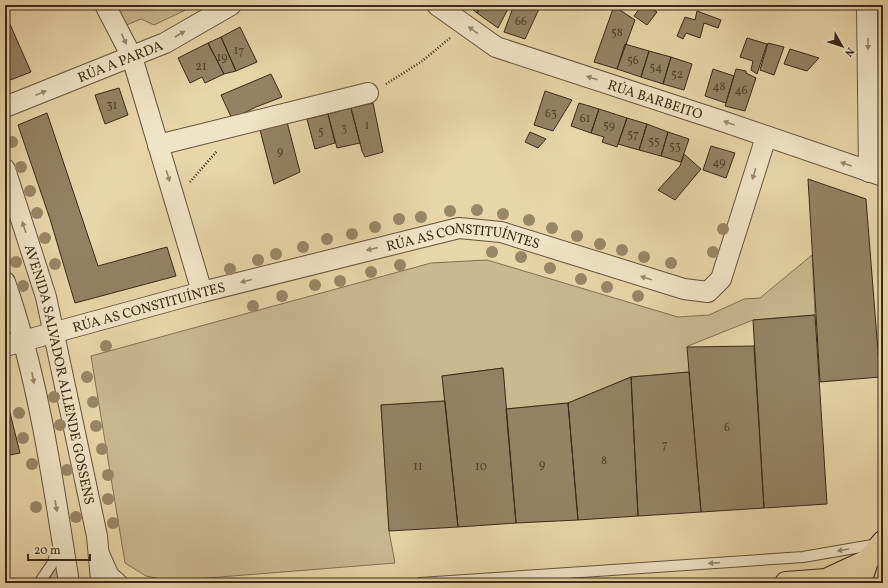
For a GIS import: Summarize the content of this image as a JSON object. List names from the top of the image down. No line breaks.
{"streets":{"street":["RÚA A PARDA","RÚA BARBEITO","RÚA AS CONSTITUÍNTES","AVENIDA SALVADOR ALLENDE GOSSENS"]},"crossings":[["RÚA BARBEITO","RÚA AS CONSTITUÍNTES"],["RÚA AS CONSTITUÍNTES","AVENIDA SALVADOR ALLENDE GOSSENS"]],"one_way":["RÚA BARBEITO"],"house_numbers":["66","58","17","19","56","21","54","52","48","46","31","63","61","1","59","3","5","57","55","53","9","49","6","7","8","9","11","10"],"scale_bar":"20 m","north":"bottom right"}
